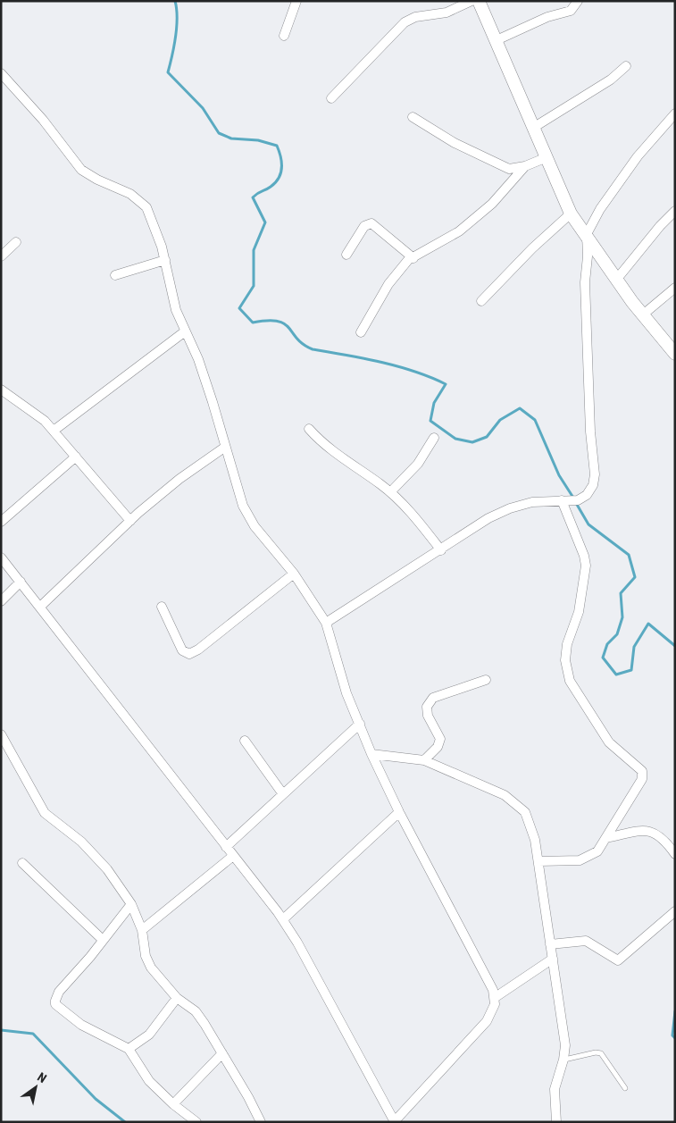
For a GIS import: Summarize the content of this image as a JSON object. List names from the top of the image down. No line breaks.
{"north":"top right"}
